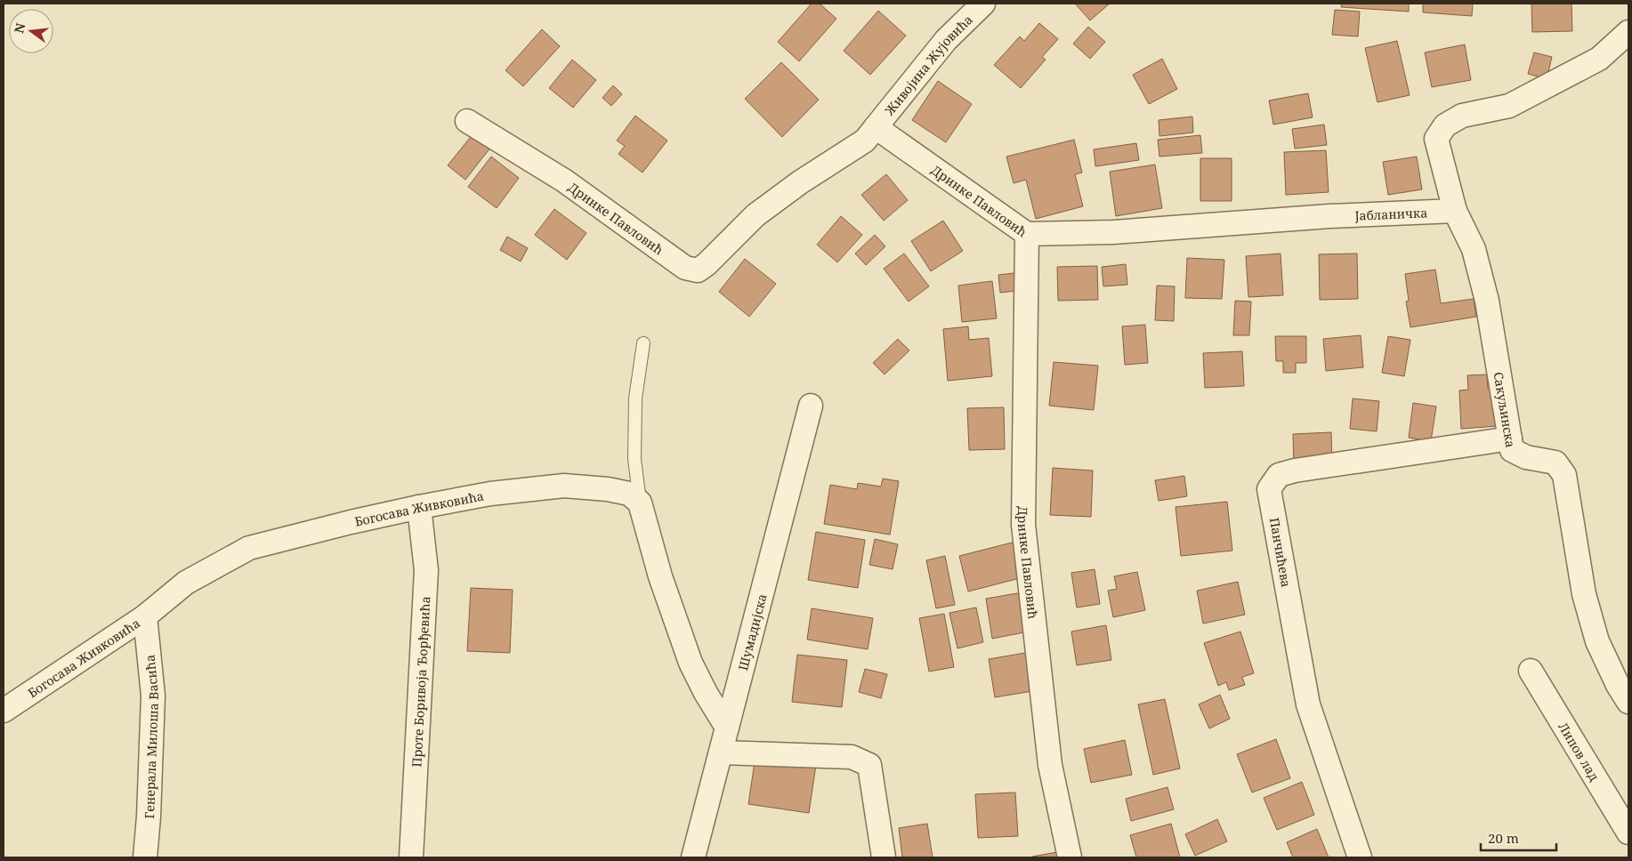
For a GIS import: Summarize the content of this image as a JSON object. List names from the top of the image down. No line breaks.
{"streets":{"street":["Живојина Жујовића","Дринке Павловић","Јабланичка","Сакуљинска","Богосава Живковића","Панчићева","Шумадијска","Проте Боривоја Ђорђевића","Генерала Милоша Васића","Липов лад"]},"crossings":[["Живојина Жујовића","Дринке Павловић"],["Дринке Павловић","Јабланичка"],["Јабланичка","Сакуљинска"],["Сакуљинска","Панчићева"],["Богосава Живковића","Проте Боривоја Ђорђевића"],["Богосава Живковића","Генерала Милоша Васића"]],"scale_bar":"20 m","north":"left"}
